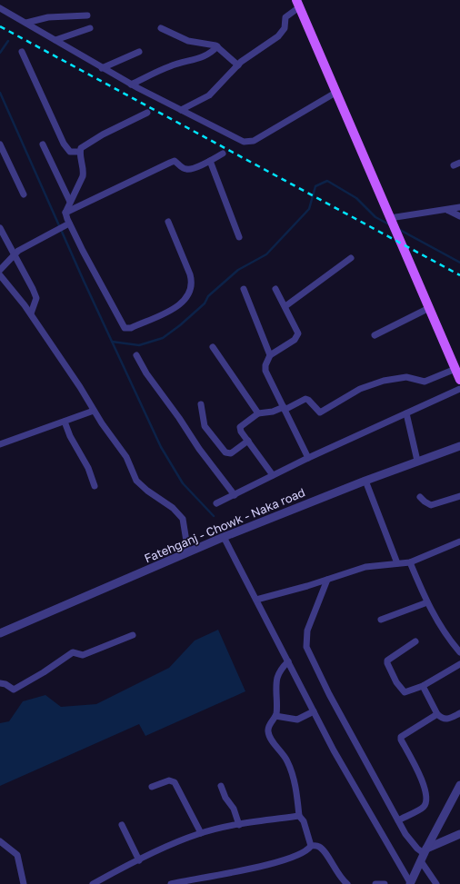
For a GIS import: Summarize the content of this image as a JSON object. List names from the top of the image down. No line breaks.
{"streets":{"street":["Fatehganj - Chowk - Naka road"]}}
